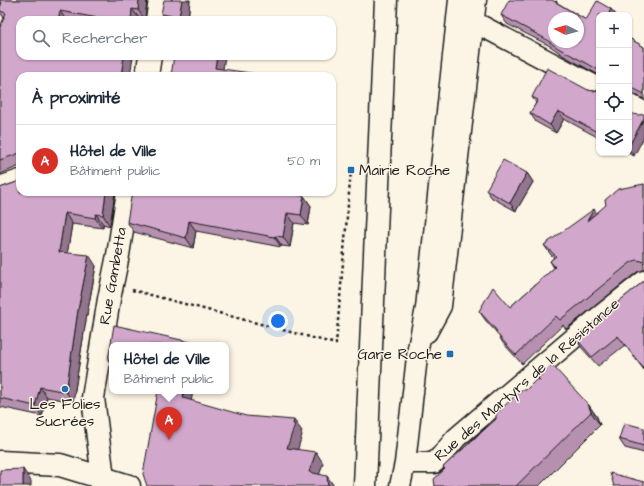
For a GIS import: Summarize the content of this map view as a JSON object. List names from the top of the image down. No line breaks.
{"streets":{"street":["Rue Gambetta","Rue des Martyrs de la Résistance"]},"places":{"transit":["Mairie Roche","Gare Roche"],"other":["Les Folies Sucrées"]},"north":"left","page":{"map_buttons":["+","−"],"search":"Rechercher","heading":"À proximité","list":[{"mark":"A","name":"Hôtel de Ville","note":"Bâtiment public","value":"50 m"}],"popup":["Hôtel de Ville","Bâtiment public"],"pins":"A"}}
